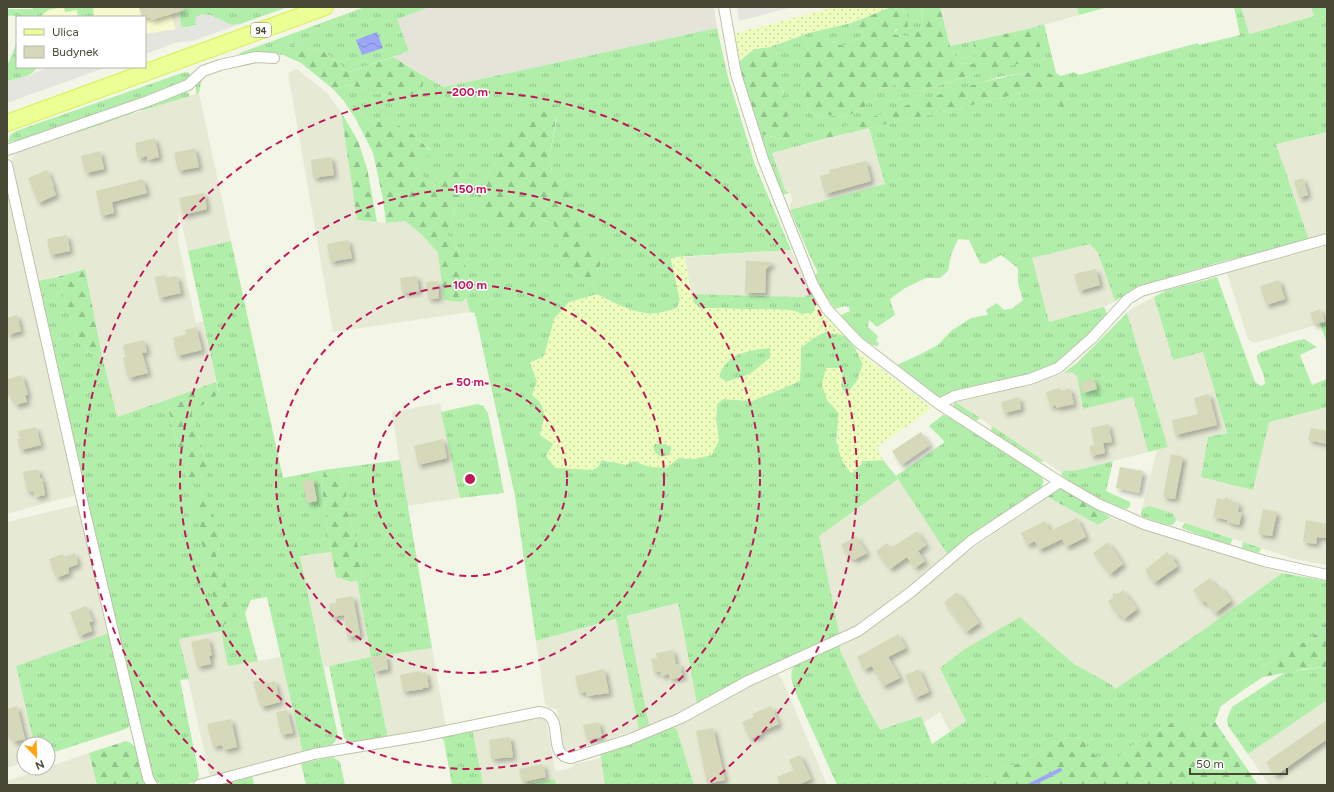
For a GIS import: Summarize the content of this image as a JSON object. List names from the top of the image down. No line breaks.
{"streets":{"main road":["94"]},"legend":["Ulica","Budynek"],"scale_bar":"50 m","north":"bottom right","rings":["200 m","150 m","100 m","50 m"]}
